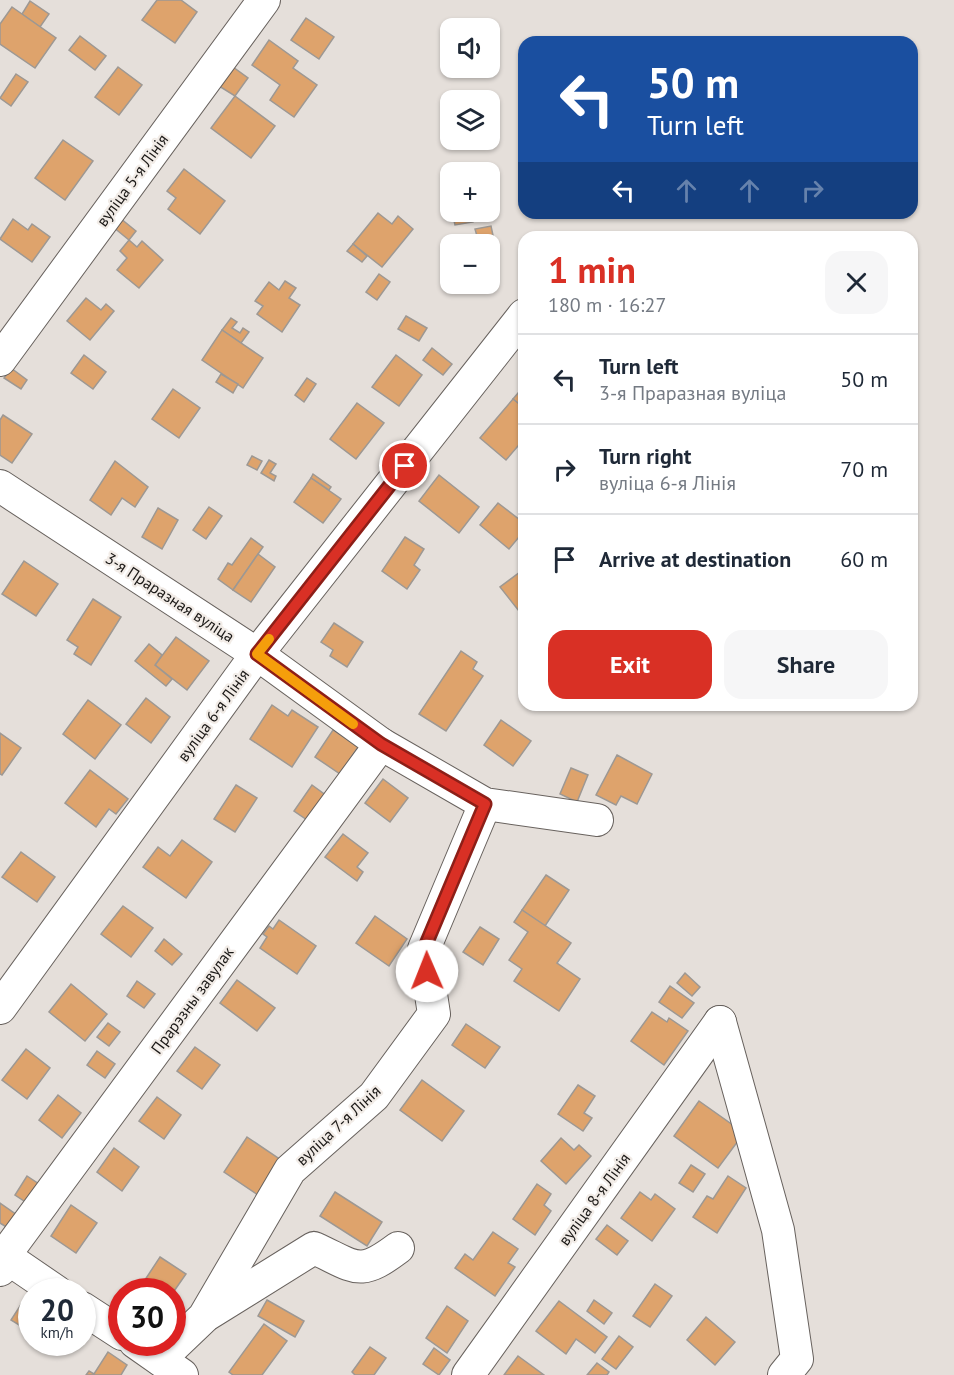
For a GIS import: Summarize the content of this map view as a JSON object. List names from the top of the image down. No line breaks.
{"streets":{"street":["вуліца 5-я Лінія","3-я Праразная вуліца","вуліца 6-я Лінія","Прарэзны завулак","вуліца 7-я Лінія","вуліца 8-я Лінія"]},"crossings":[["3-я Праразная вуліца","вуліца 6-я Лінія"],["3-я Праразная вуліца","Прарэзны завулак"],["3-я Праразная вуліца","вуліца 7-я Лінія"]],"page":{"map_buttons":["+","−"],"turn":["50 m","Turn left"],"heading":["1 min","180 m · 16:27"],"list":[{"name":"Turn left","note":"3-я Праразная вуліца","value":"50 m"},{"name":"Turn right","note":"вуліца 6-я Лінія","value":"70 m"},{"name":"Arrive at destination","value":"60 m"}],"buttons":["Exit","Share"],"speed":"20 km/h","limit":"30"}}
